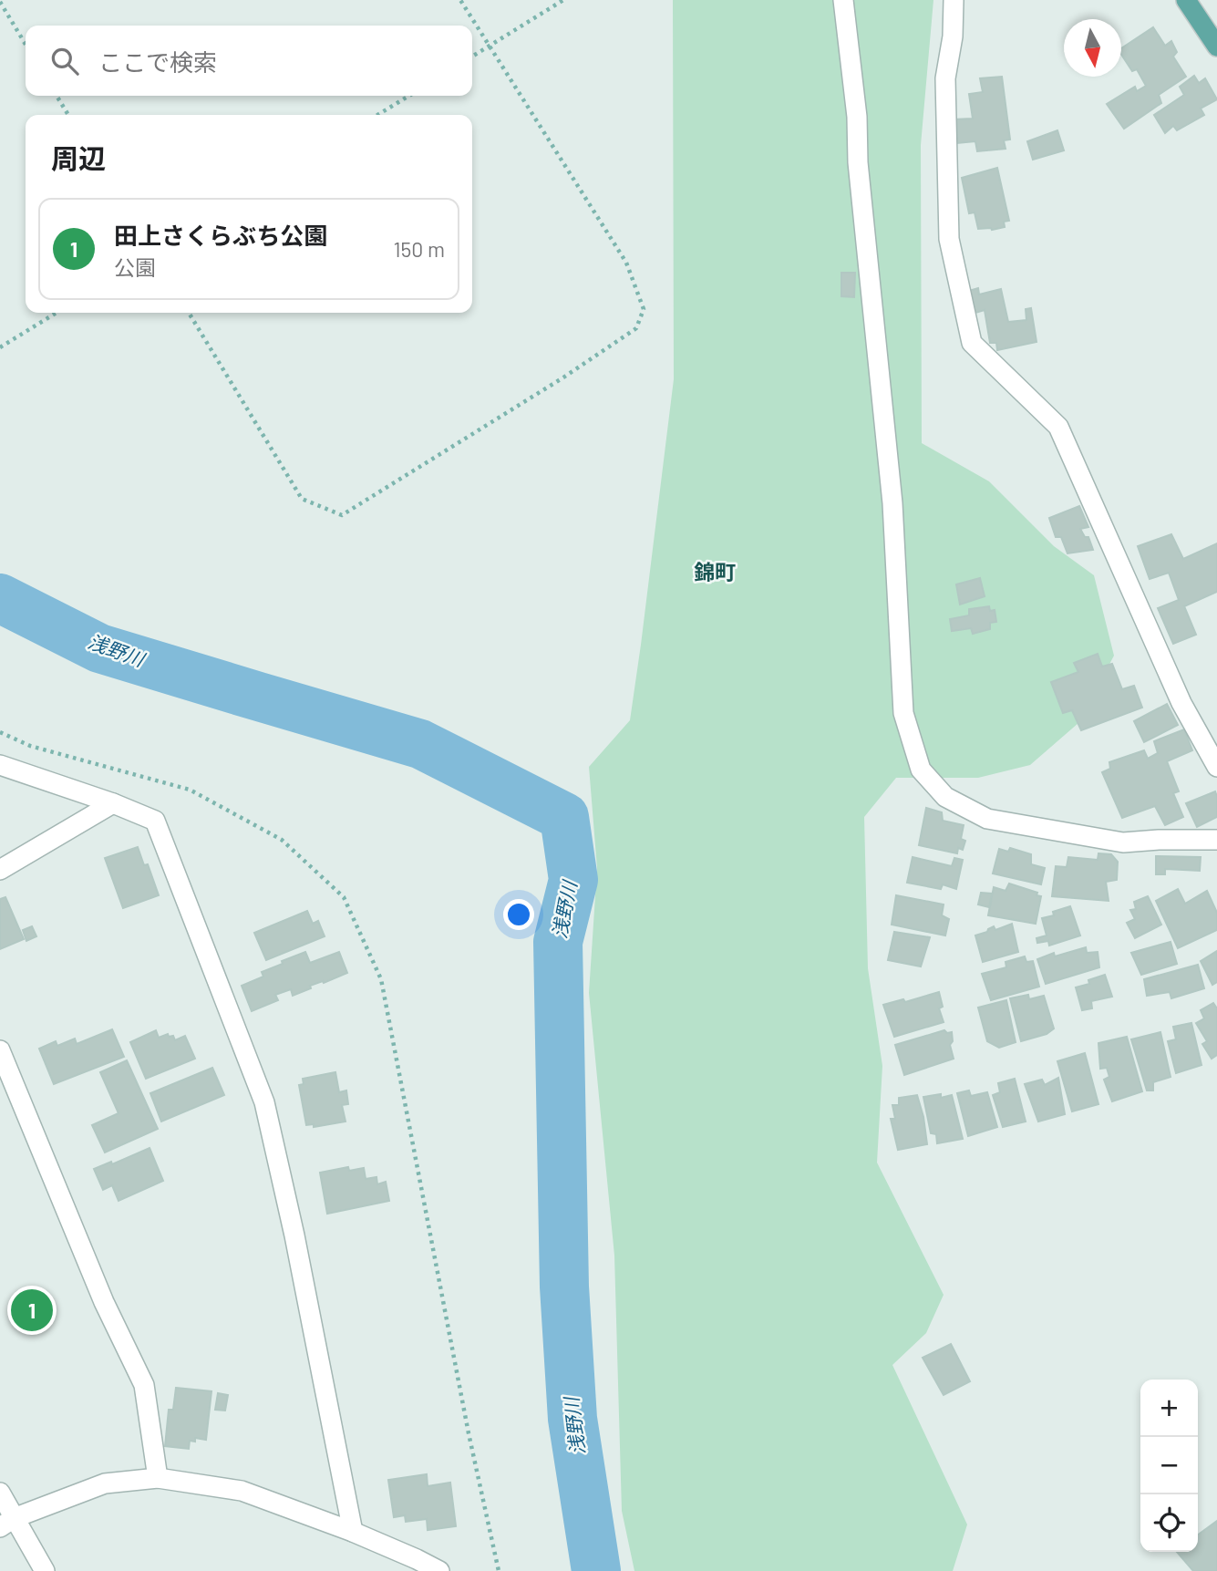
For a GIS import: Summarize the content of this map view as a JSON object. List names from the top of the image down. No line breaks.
{"districts":["錦町"],"water":["浅野川"],"north":"bottom","page":{"search":"ここで検索","heading":"周辺","list":[{"mark":"1","name":"田上さくらぶち公園","note":"公園","value":"150 m"}],"pins":"1","map_buttons":["+","−"]}}
